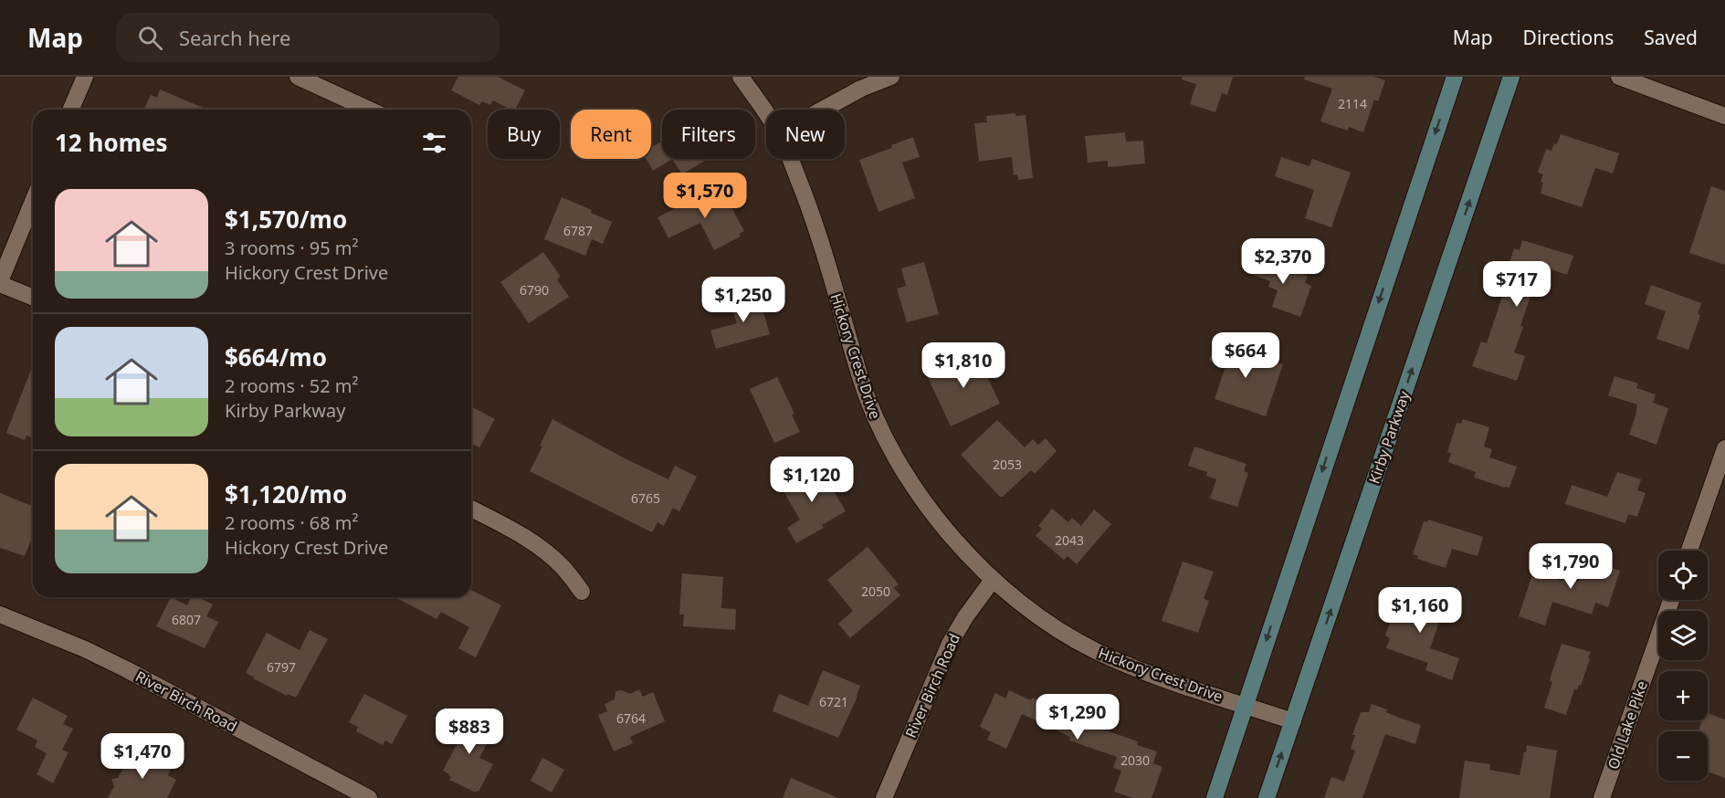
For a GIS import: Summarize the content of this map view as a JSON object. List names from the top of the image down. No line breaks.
{"streets":{"main road":["Kirby Parkway"],"street":["Hickory Crest Drive","River Birch Road","Old Lake Pike"]},"crossings":[["Hickory Crest Drive","Kirby Parkway"],["Hickory Crest Drive","River Birch Road"]],"house_numbers":["2114","6787","6790","2053","6765","2043","2050","6807","6797","6721","6764","2030"],"page":{"header":"Map","search":"Search here","nav":["Map","Directions","Saved"],"chip":["Buy","Rent","Filters","New"],"heading":"12 homes","price":["$1,570","$2,370","$717","$1,250","$664","$1,810","$1,120","$1,790","$1,160","$1,290","$883","$1,470"],"list":[{"name":"$1,570/mo","note":"3 rooms · 95 m² · Hickory Crest Drive"},{"name":"$664/mo","note":"2 rooms · 52 m² · Kirby Parkway"},{"name":"$1,120/mo","note":"2 rooms · 68 m² · Hickory Crest Drive"}],"map_buttons":["+","−"]}}
